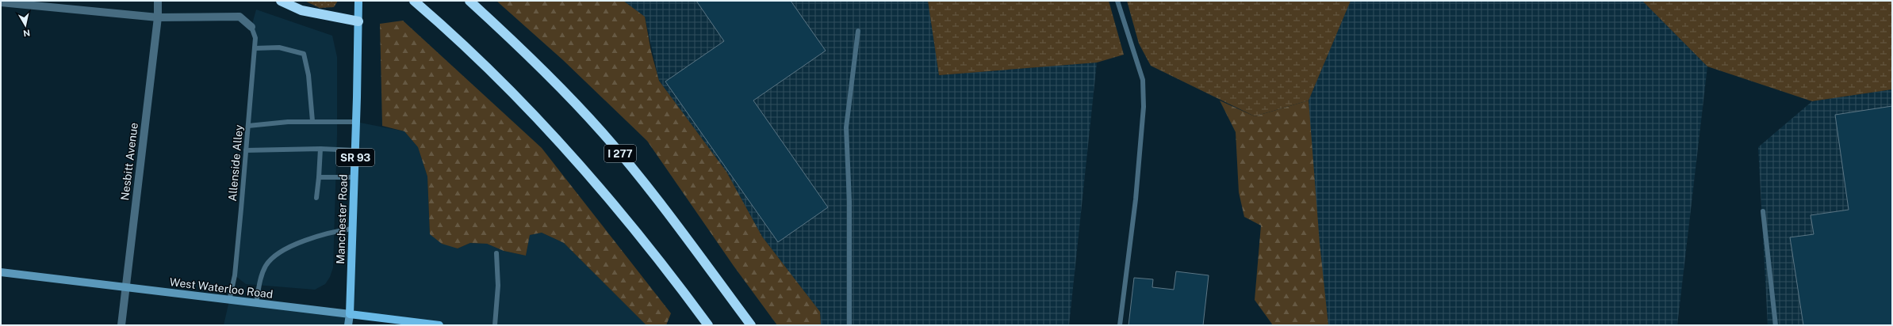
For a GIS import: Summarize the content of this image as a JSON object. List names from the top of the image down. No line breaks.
{"streets":{"highway":["I 277"],"main road":["SR 93","Manchester Road","West Waterloo Road"],"street":["Nesbitt Avenue"],"lane":["Allenside Alley"]},"crossings":[["Nesbitt Avenue","West Waterloo Road"],["Allenside Alley","West Waterloo Road"],["Manchester Road","West Waterloo Road"]],"north":"bottom"}
